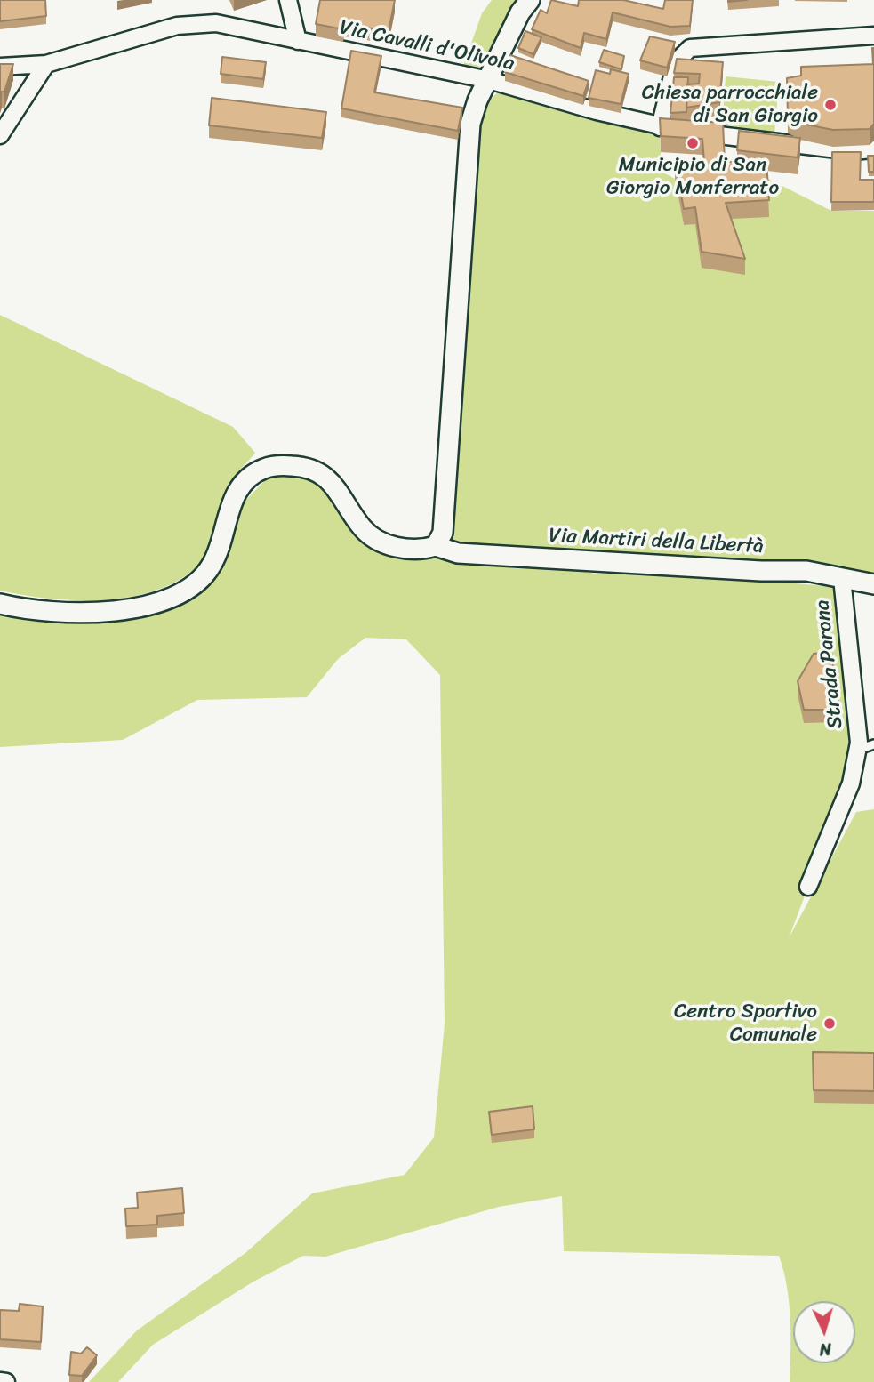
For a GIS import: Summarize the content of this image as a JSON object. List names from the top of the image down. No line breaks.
{"streets":{"street":["Via Cavalli d'Olivola","Via Martiri della Libertà","Strada Parona"]},"crossings":[["Via Martiri della Libertà","Strada Parona"]],"places":["Chiesa parrocchiale di San Giorgio","Municipio di San Giorgio Monferrato","Centro Sportivo Comunale"],"north":"bottom"}
